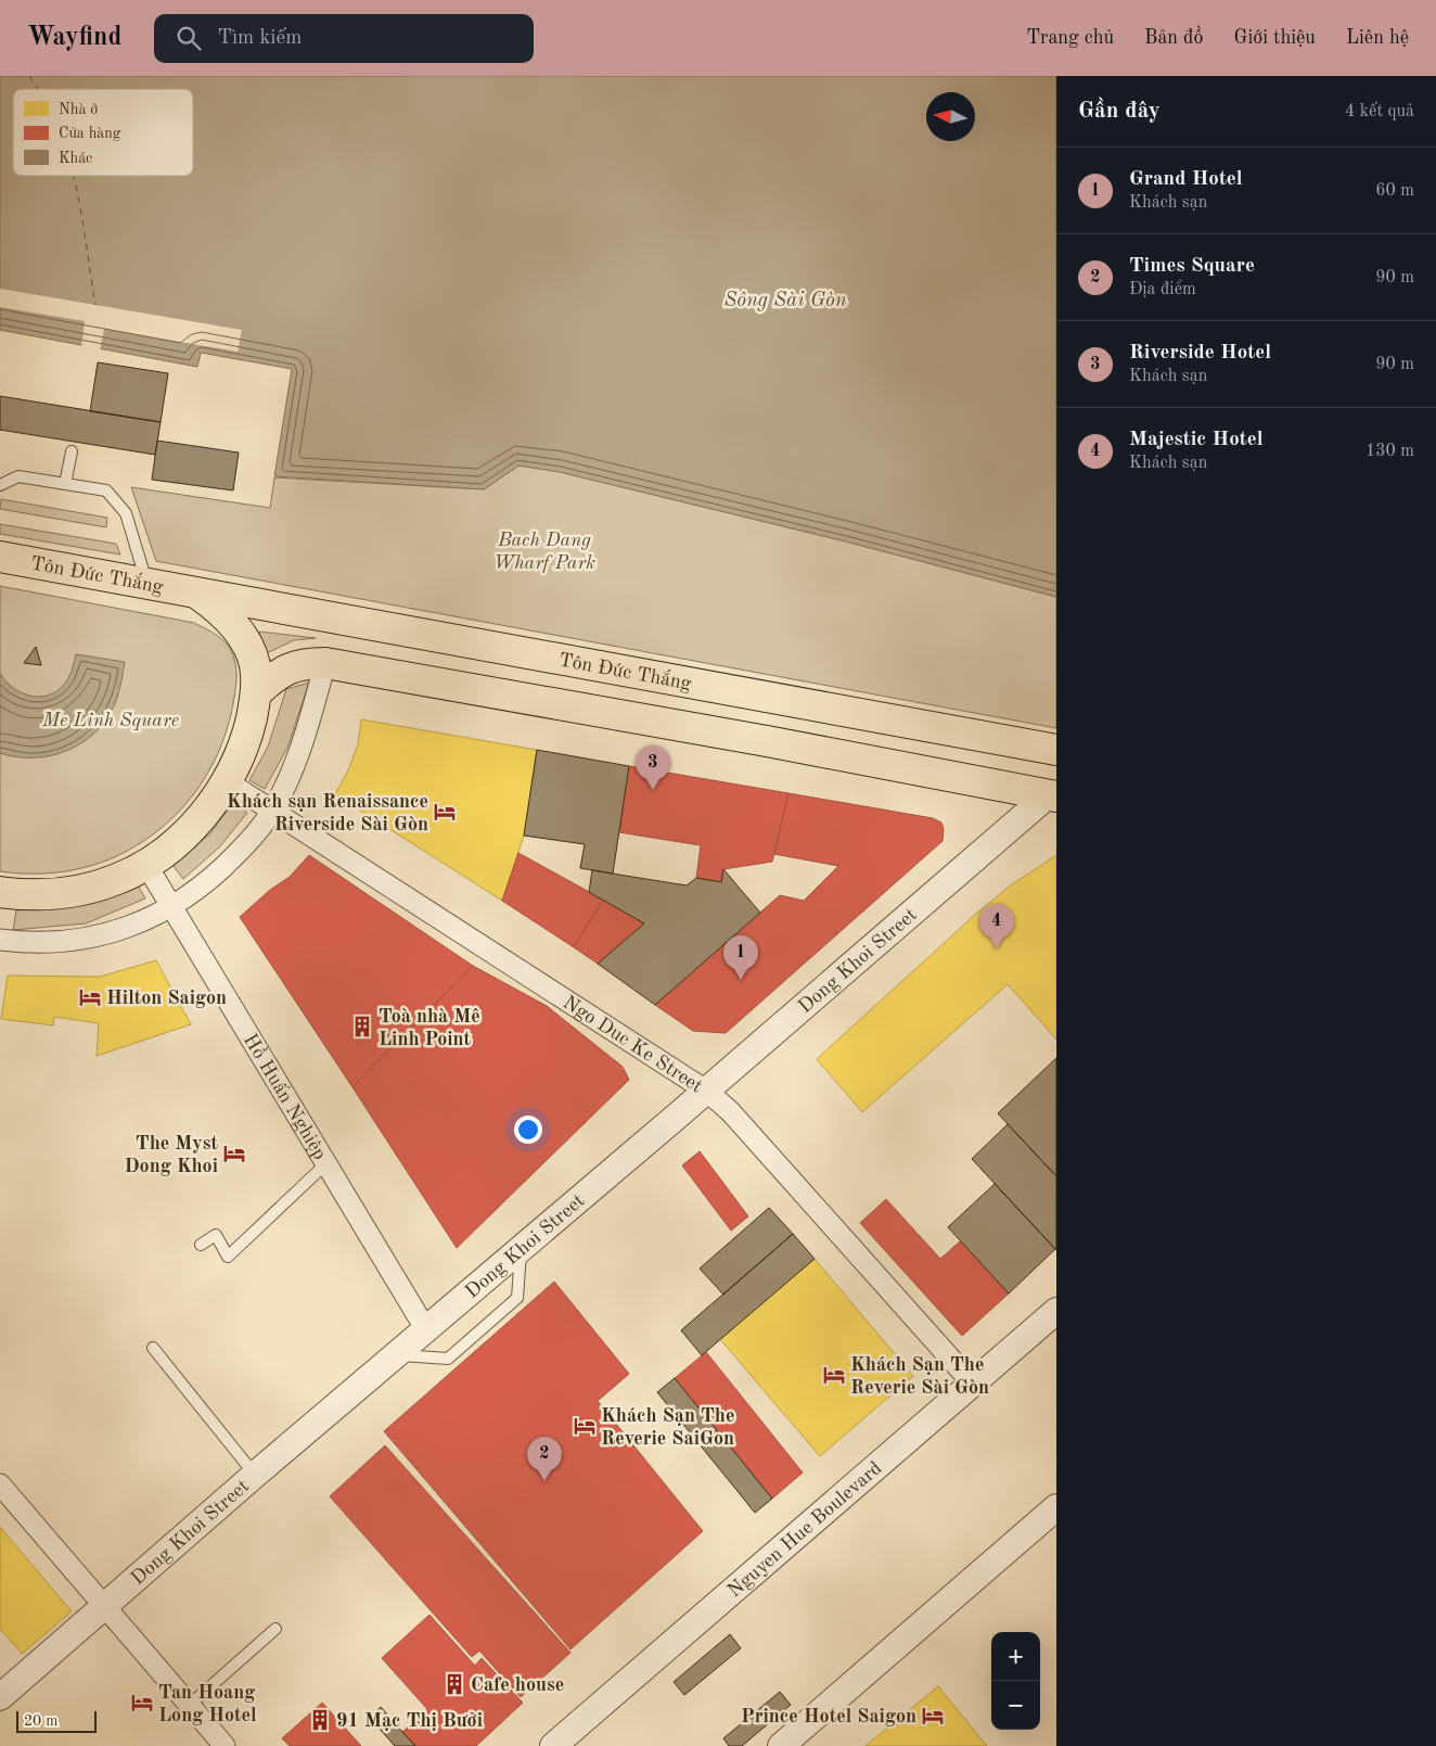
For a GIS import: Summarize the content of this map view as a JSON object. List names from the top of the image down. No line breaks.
{"streets":{"main road":["Tôn Đức Thắng","Tôn Ðức Thắng"],"street":["Dong Khoi Street","Ngo Duc Ke Street","Hồ Huấn Nghiệp","Nguyen Hue Boulevard"]},"crossings":[["Tôn Đức Thắng","Tôn Ðức Thắng"],["Dong Khoi Street","Ngo Duc Ke Street"],["Dong Khoi Street","Hồ Huấn Nghiệp"],["Ngo Duc Ke Street","Nguyen Hue Boulevard"]],"water":["Sông Sài Gòn"],"parks":["Bach Dang Wharf Park","Me Linh Square"],"places":{"hotel":["Khách sạn Renaissance Riverside Sài Gòn","Hilton Saigon","The Myst Dong Khoi","Khách Sạn The Reverie Sài Gòn","Khách Sạn The Reverie SaiGon","Tan Hoang Long Hotel","Prince Hotel Saigon"],"building":["Toà nhà Mê Linh Point","Cafe house","91 Mạc Thị Bưởi"]},"legend":["Nhà ở","Cửa hàng","Khác"],"scale_bar":"20 m","north":"left","page":{"header":"Wayfind","search":"Tìm kiếm","nav":["Trang chủ","Bản đồ","Giới thiệu","Liên hệ"],"heading":["Gần đây","4 kết quả"],"list":[{"mark":"1","name":"Grand Hotel","note":"Khách sạn","value":"60 m"},{"mark":"2","name":"Times Square","note":"Địa điểm","value":"90 m"},{"mark":"3","name":"Riverside Hotel","note":"Khách sạn","value":"90 m"},{"mark":"4","name":"Majestic Hotel","note":"Khách sạn","value":"130 m"}],"pins":["3","4","1","2"],"map_buttons":["+","−"],"scale":"20 m"}}
